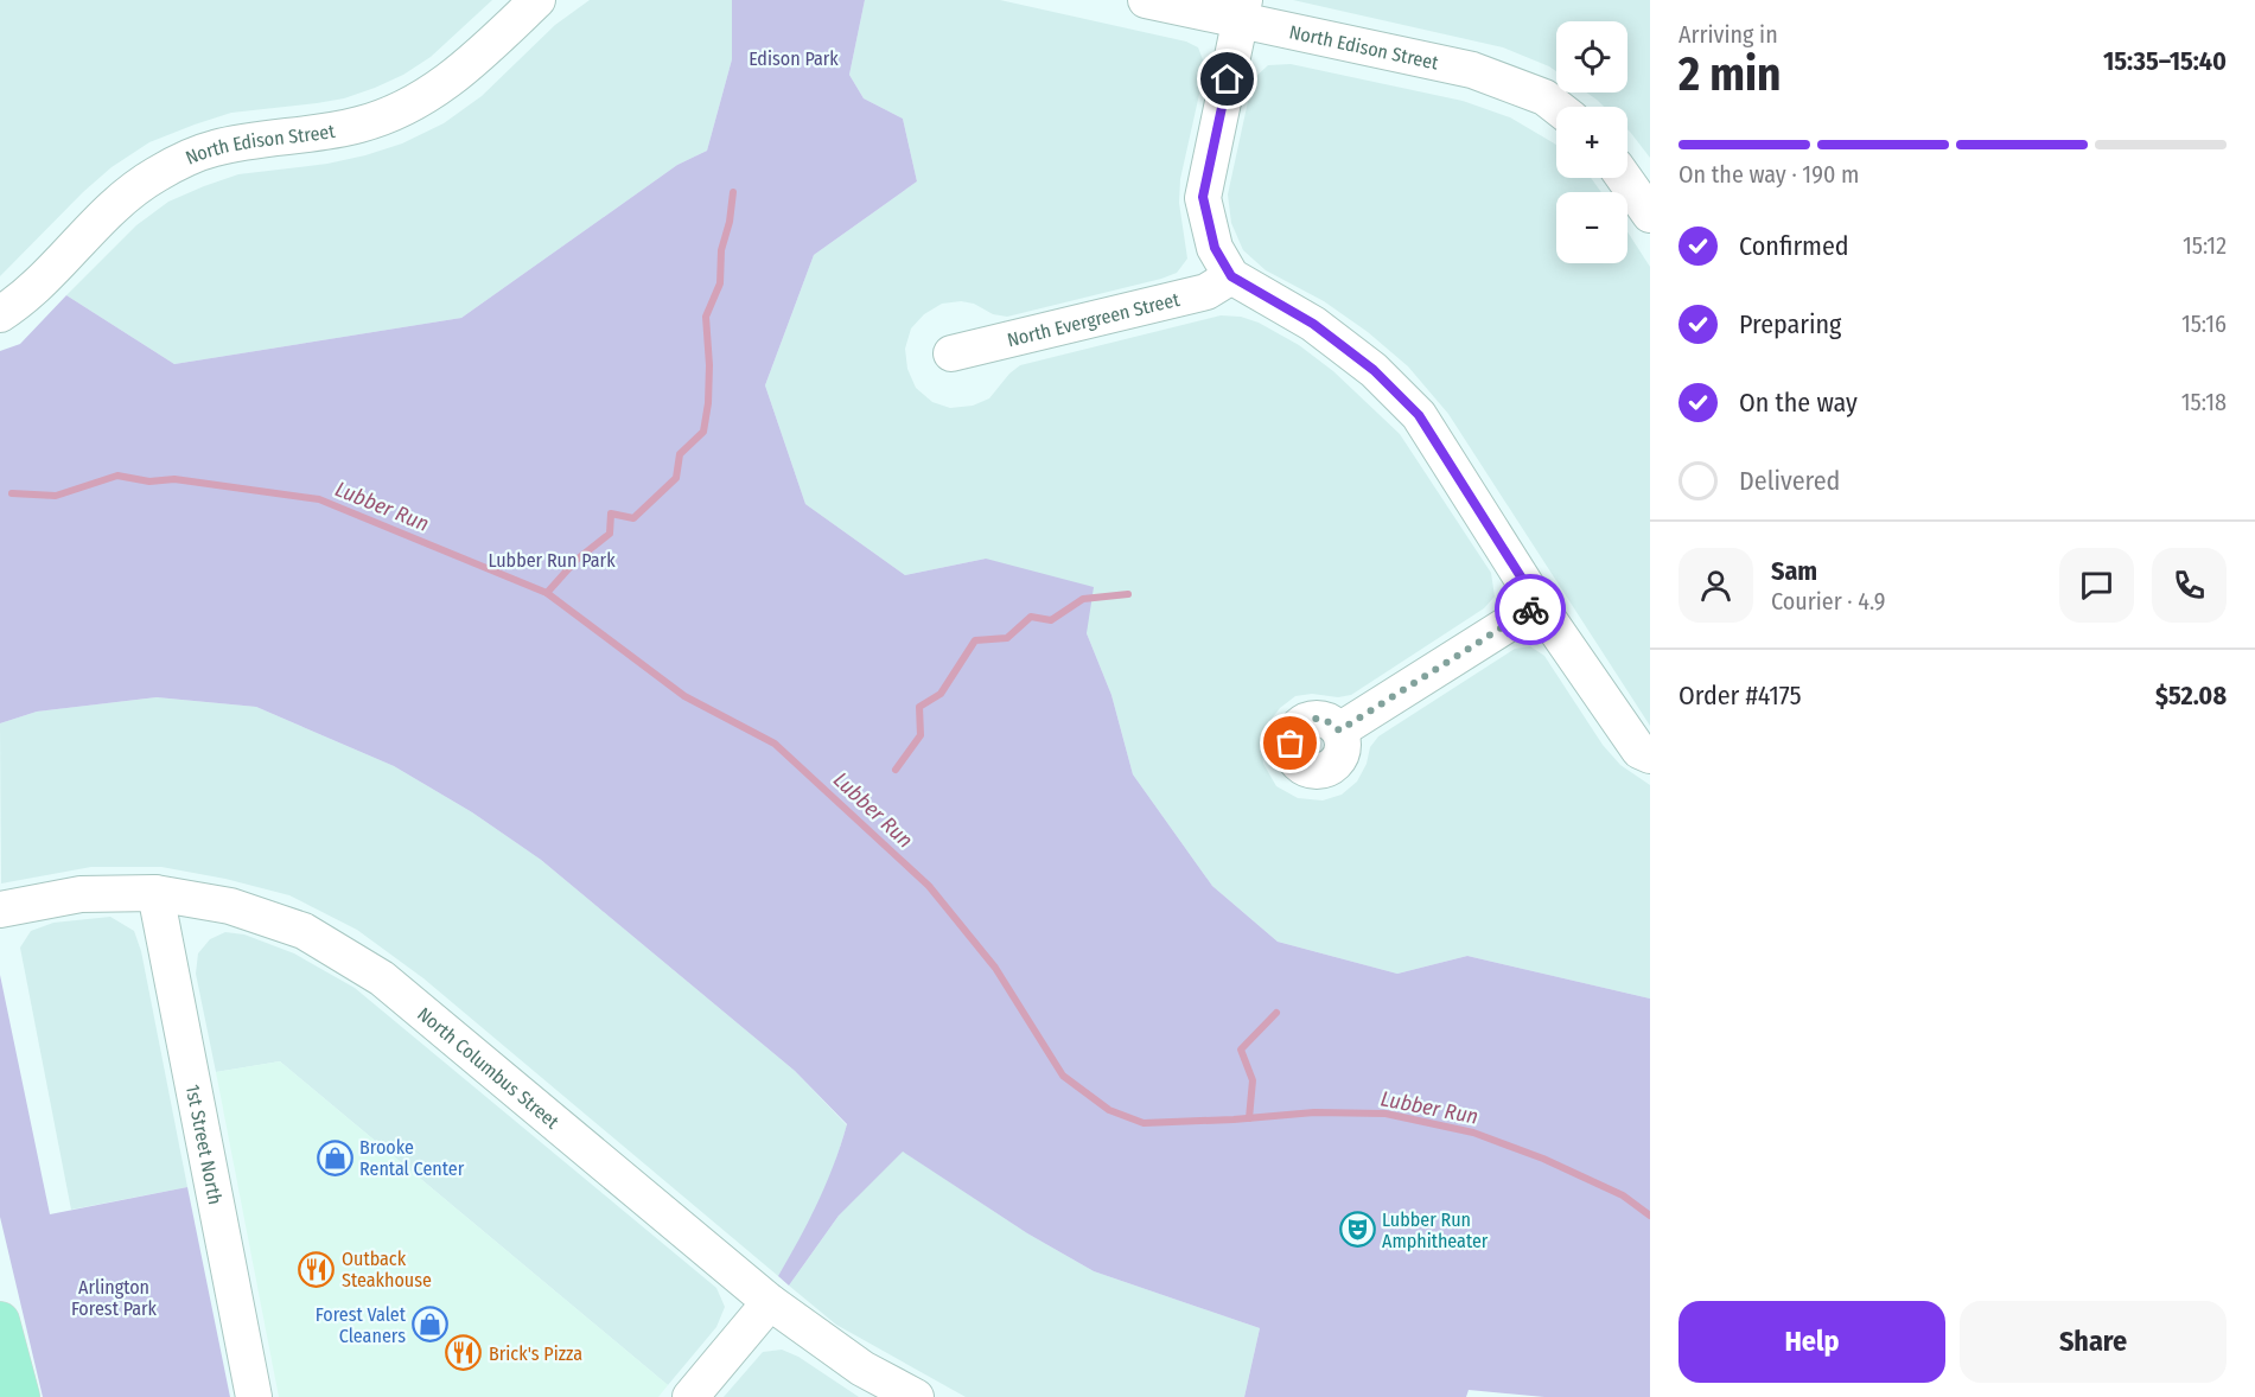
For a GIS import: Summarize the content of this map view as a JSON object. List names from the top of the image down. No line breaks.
{"streets":{"street":["North Edison Street","North Evergreen Street","North Columbus Street","1st Street North"]},"crossings":[["North Columbus Street","1st Street North"]],"water":["Lubber Run"],"parks":["Edison Park","Lubber Run Park","Arlington Forest Park"],"places":{"shop":["Brooke Rental Center","Forest Valet Cleaners"],"theatre":["Lubber Run Amphitheater"],"restaurant":["Outback Steakhouse","Brick's Pizza"]},"page":{"heading":["2 min","Arriving in","15:35–15:40"],"panel":["Sam","Courier · 4.9","Order #4175","$52.08"],"map_buttons":["+","−"],"bar":"On the way · 190 m","list":[["Confirmed","15:12"],["Preparing","15:16"],["On the way","15:18"],"Delivered"],"buttons":["Help","Share"]}}
